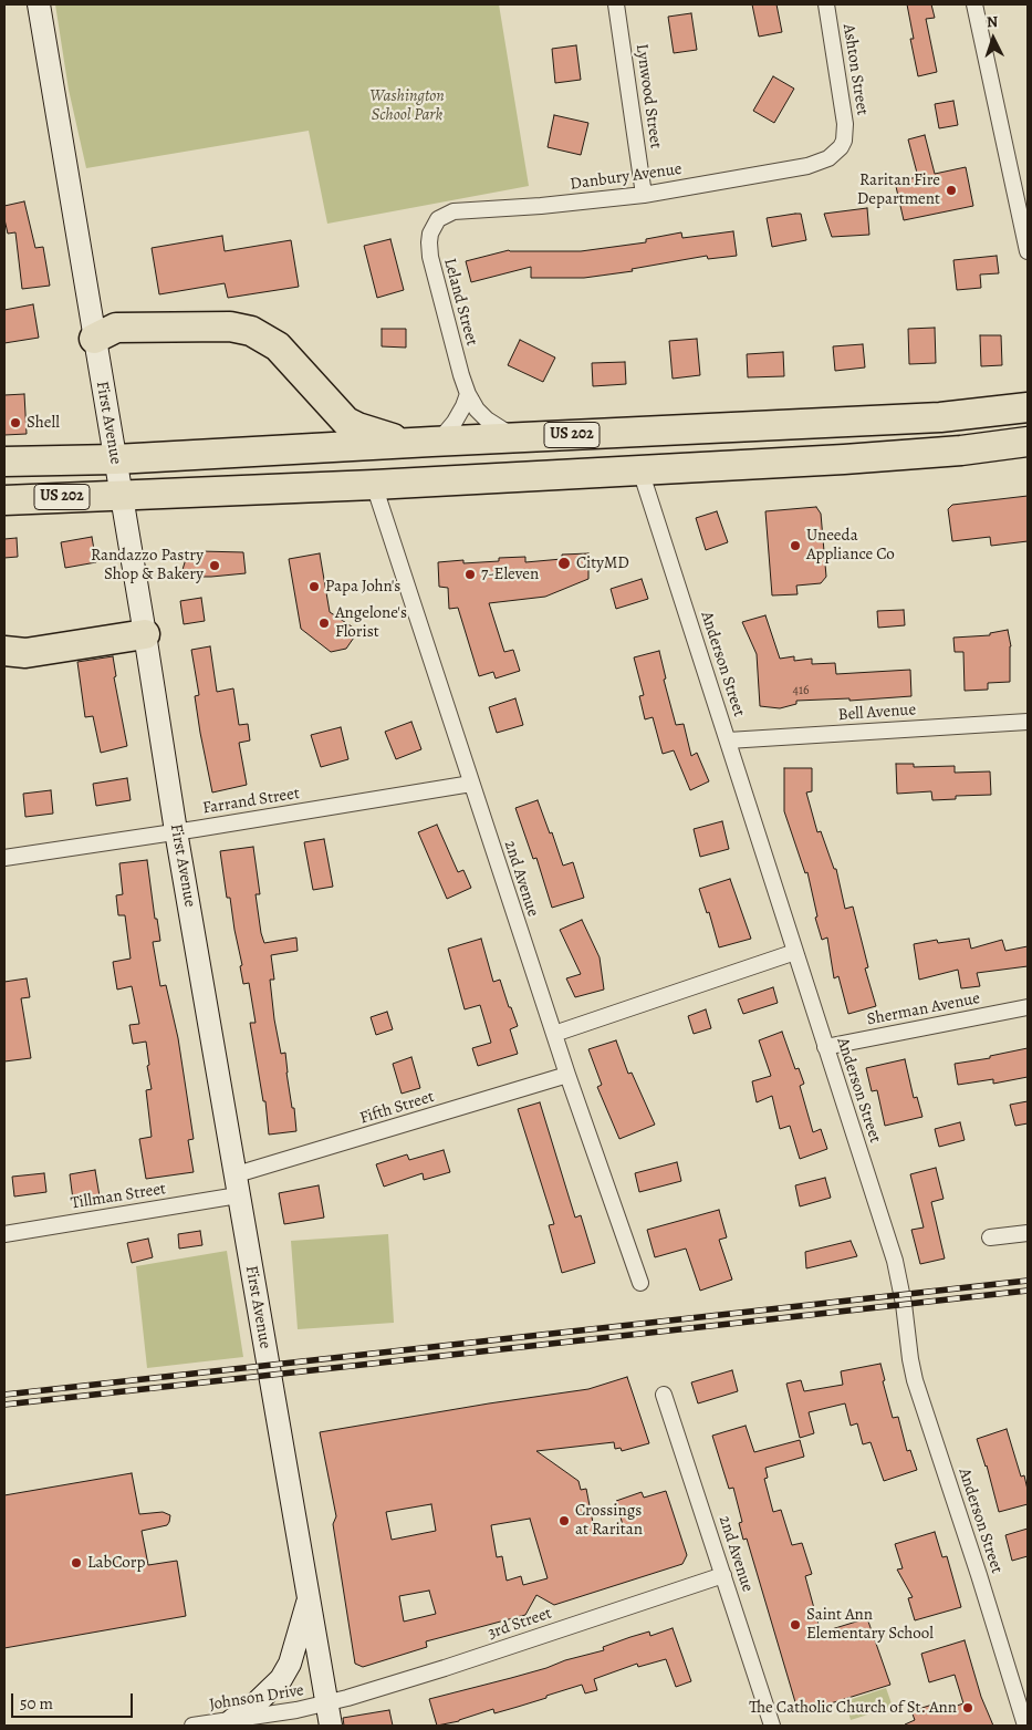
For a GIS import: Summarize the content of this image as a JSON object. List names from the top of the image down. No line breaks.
{"streets":{"highway":["US 202"],"street":["Ashton Street","Lynwood Street","Danbury Avenue","Leland Street","First Avenue","Anderson Street","Bell Avenue","Farrand Street","2nd Avenue","Sherman Avenue","Fifth Street","Tillman Street","3rd Street","Johnson Drive"]},"crossings":[["Ashton Street","Danbury Avenue"],["Lynwood Street","Danbury Avenue"],["Danbury Avenue","Leland Street"],["Leland Street","US 202"],["First Avenue","US 202"],["First Avenue","Farrand Street"],["First Avenue","Fifth Street"],["First Avenue","Tillman Street"],["First Avenue","3rd Street"],["First Avenue","Johnson Drive"],["US 202","Anderson Street"],["US 202","2nd Avenue"],["Anderson Street","Bell Avenue"],["Anderson Street","Sherman Avenue"],["Farrand Street","2nd Avenue"],["2nd Avenue","Fifth Street"],["2nd Avenue","3rd Street"],["Fifth Street","Tillman Street"],["3rd Street","Johnson Drive"]],"parks":["Washington School Park"],"places":["Raritan Fire Department","Shell","Uneeda Appliance Co","CityMD","Randazzo Pastry Shop & Bakery","7-Eleven","Papa John's","Angelone's Florist","Crossings at Raritan","LabCorp","Saint Ann Elementary School","The Catholic Church of St. Ann"],"house_numbers":["416"],"scale_bar":"50 m","north":"top"}
